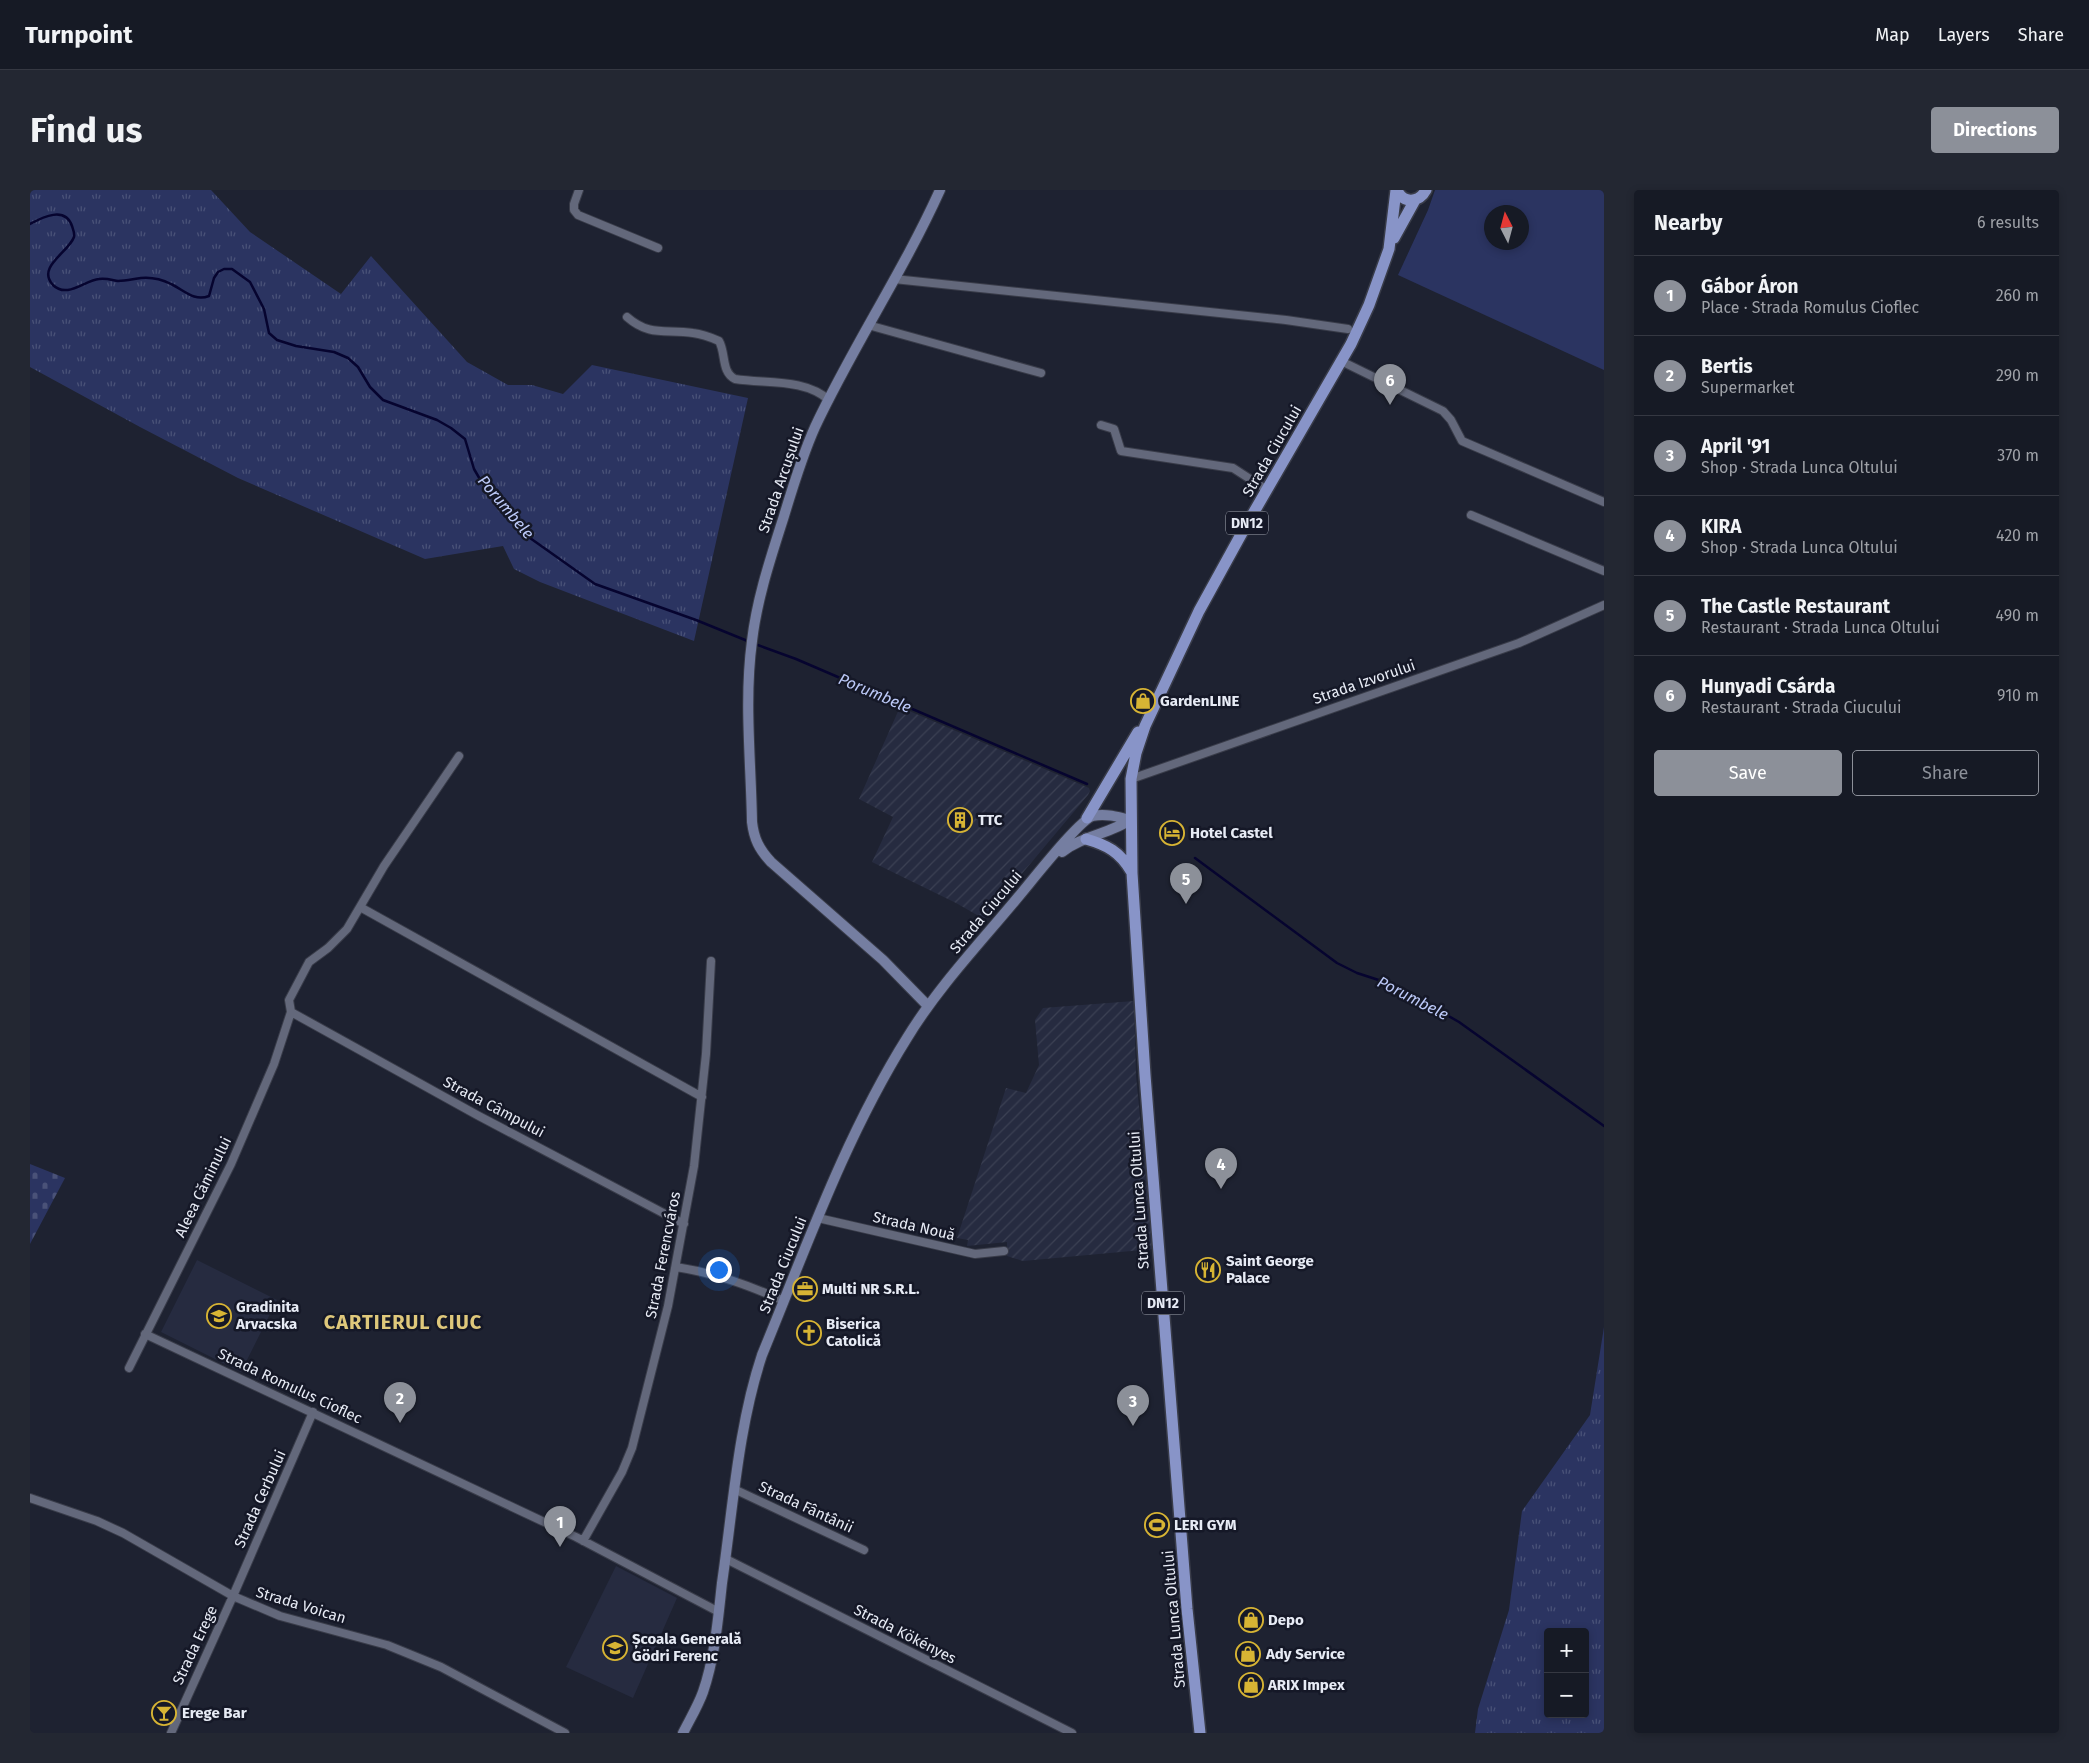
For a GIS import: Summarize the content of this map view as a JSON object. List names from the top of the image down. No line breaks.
{"streets":{"main road":["Strada Ciucului","Strada Arcușului","DN12","Strada Lunca Oltului"],"street":["Strada Izvorului","Strada Câmpului","Aleea Căminului","Strada Nouă","Strada Ferencváros","Strada Romulus Cioflec","Strada Cerbului","Strada Fântânii","Strada Voican","Strada Kökényes","Strada Erege"]},"crossings":[["Strada Ciucului","Strada Arcușului"],["Strada Ciucului","DN12"],["Strada Ciucului","Strada Lunca Oltului"],["Strada Ciucului","Strada Nouă"],["Strada Ciucului","Strada Romulus Cioflec"],["Strada Ciucului","Strada Fântânii"],["Strada Ciucului","Strada Kökényes"],["Strada Izvorului","Strada Lunca Oltului"],["Strada Câmpului","Aleea Căminului"],["Strada Câmpului","Strada Ferencváros"],["Aleea Căminului","Strada Romulus Cioflec"],["Strada Ferencváros","Strada Romulus Cioflec"],["Strada Romulus Cioflec","Strada Cerbului"],["Strada Cerbului","Strada Voican"],["Strada Cerbului","Strada Erege"],["Strada Voican","Strada Erege"]],"districts":["CARTIERUL CIUC"],"water":["Porumbele"],"places":{"shop":["GardenLINE","Depo","Ady Service","ARIX Impex"],"building":["TTC"],"hotel":["Hotel Castel"],"restaurant":["Saint George Palace"],"office":["Multi NR S.R.L."],"school or university":["Gradinita Arvacska","Școala Generală Gödri Ferenc"],"church":["Biserica Catolică"],"sports":["LERI GYM"],"bar":["Erege Bar"]},"north":"top","page":{"header":"Turnpoint","nav":["Map","Layers","Share"],"buttons":["Directions",["Save","Share"]],"title":"Find us","heading":["Nearby","6 results"],"list":[{"mark":"1","name":"Gábor Áron","note":"Place · Strada Romulus Cioflec","value":"260 m"},{"mark":"2","name":"Bertis","note":"Supermarket","value":"290 m"},{"mark":"3","name":"April '91","note":"Shop · Strada Lunca Oltului","value":"370 m"},{"mark":"4","name":"KIRA","note":"Shop · Strada Lunca Oltului","value":"420 m"},{"mark":"5","name":"The Castle Restaurant","note":"Restaurant · Strada Lunca Oltului","value":"490 m"},{"mark":"6","name":"Hunyadi Csárda","note":"Restaurant · Strada Ciucului","value":"910 m"}],"pins":["6","5","4","2","3","1"],"map_buttons":["+","−"]}}
